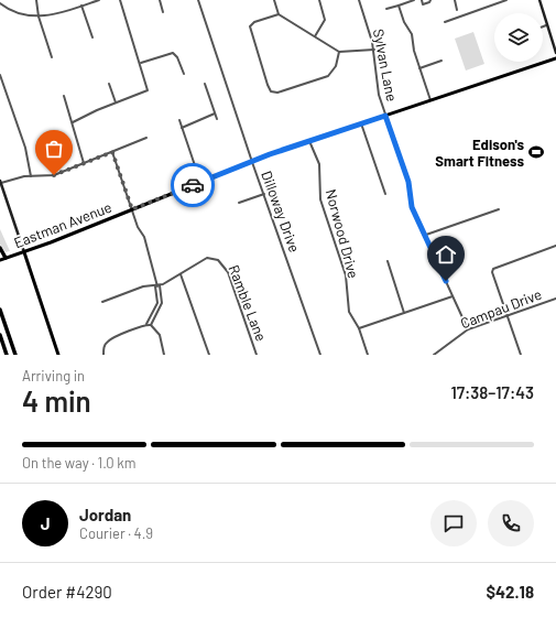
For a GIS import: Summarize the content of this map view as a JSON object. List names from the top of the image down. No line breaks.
{"streets":{"main road":["Eastman Avenue"],"street":["Sylvan Lane","Dilloway Drive","Norwood Drive","Ramble Lane","Campau Drive"]},"crossings":[["Sylvan Lane","Eastman Avenue"],["Sylvan Lane","Campau Drive"],["Dilloway Drive","Eastman Avenue"],["Eastman Avenue","Norwood Drive"]],"places":{"sports":["Edison's Smart Fitness"]},"page":{"heading":["4 min","Arriving in","17:38–17:43"],"panel":["Jordan","Courier · 4.9","Order #4290","$42.18"],"bar":"On the way · 1.0 km","round":"J"}}
